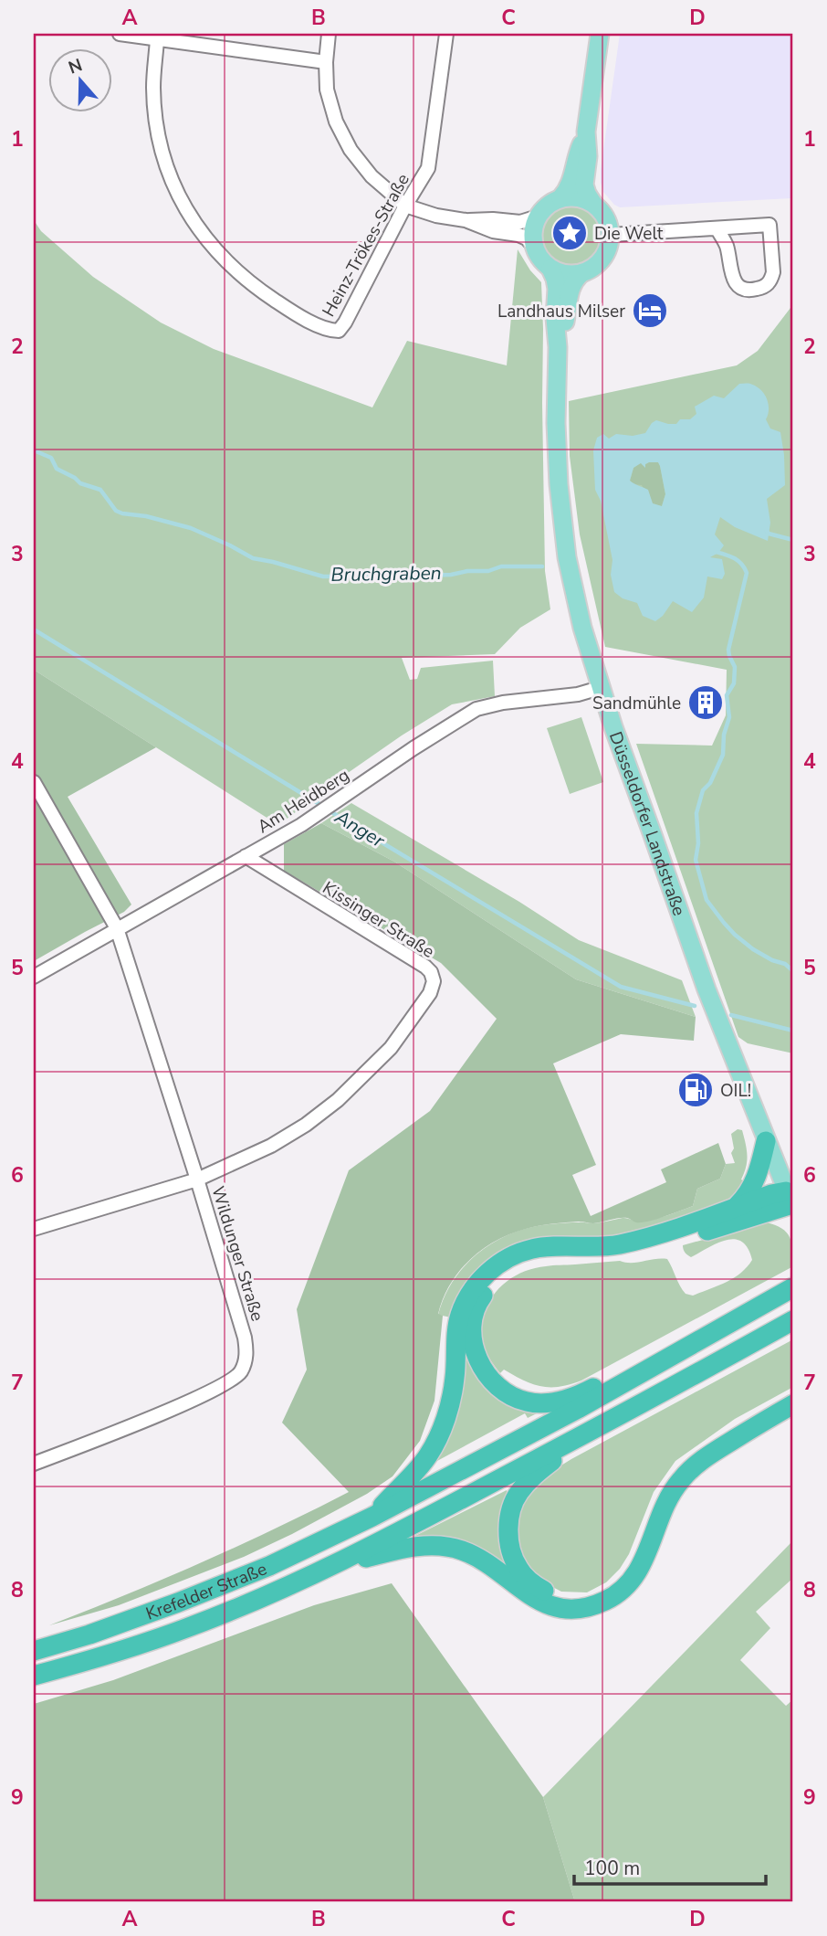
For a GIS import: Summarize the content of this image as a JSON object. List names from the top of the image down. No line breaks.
{"streets":{"highway":["Krefelder Straße"],"main road":["Düsseldorfer Landstraße"],"street":["Heinz-Trökes-Straße","Am Heidberg","Kissinger Straße","Wildunger Straße"]},"crossings":[["Am Heidberg","Düsseldorfer Landstraße"],["Am Heidberg","Kissinger Straße"],["Am Heidberg","Wildunger Straße"],["Kissinger Straße","Wildunger Straße"]],"water":["Bruchgraben","Anger"],"places":{"place":["Die Welt"],"hotel":["Landhaus Milser"],"building":["Sandmühle"],"fuel station":["OIL!"]},"scale_bar":"100 m","north":"top","grid":{"columns":["A","B","C","D"],"rows":["1","2","3","4","5","6","7","8","9"]}}
